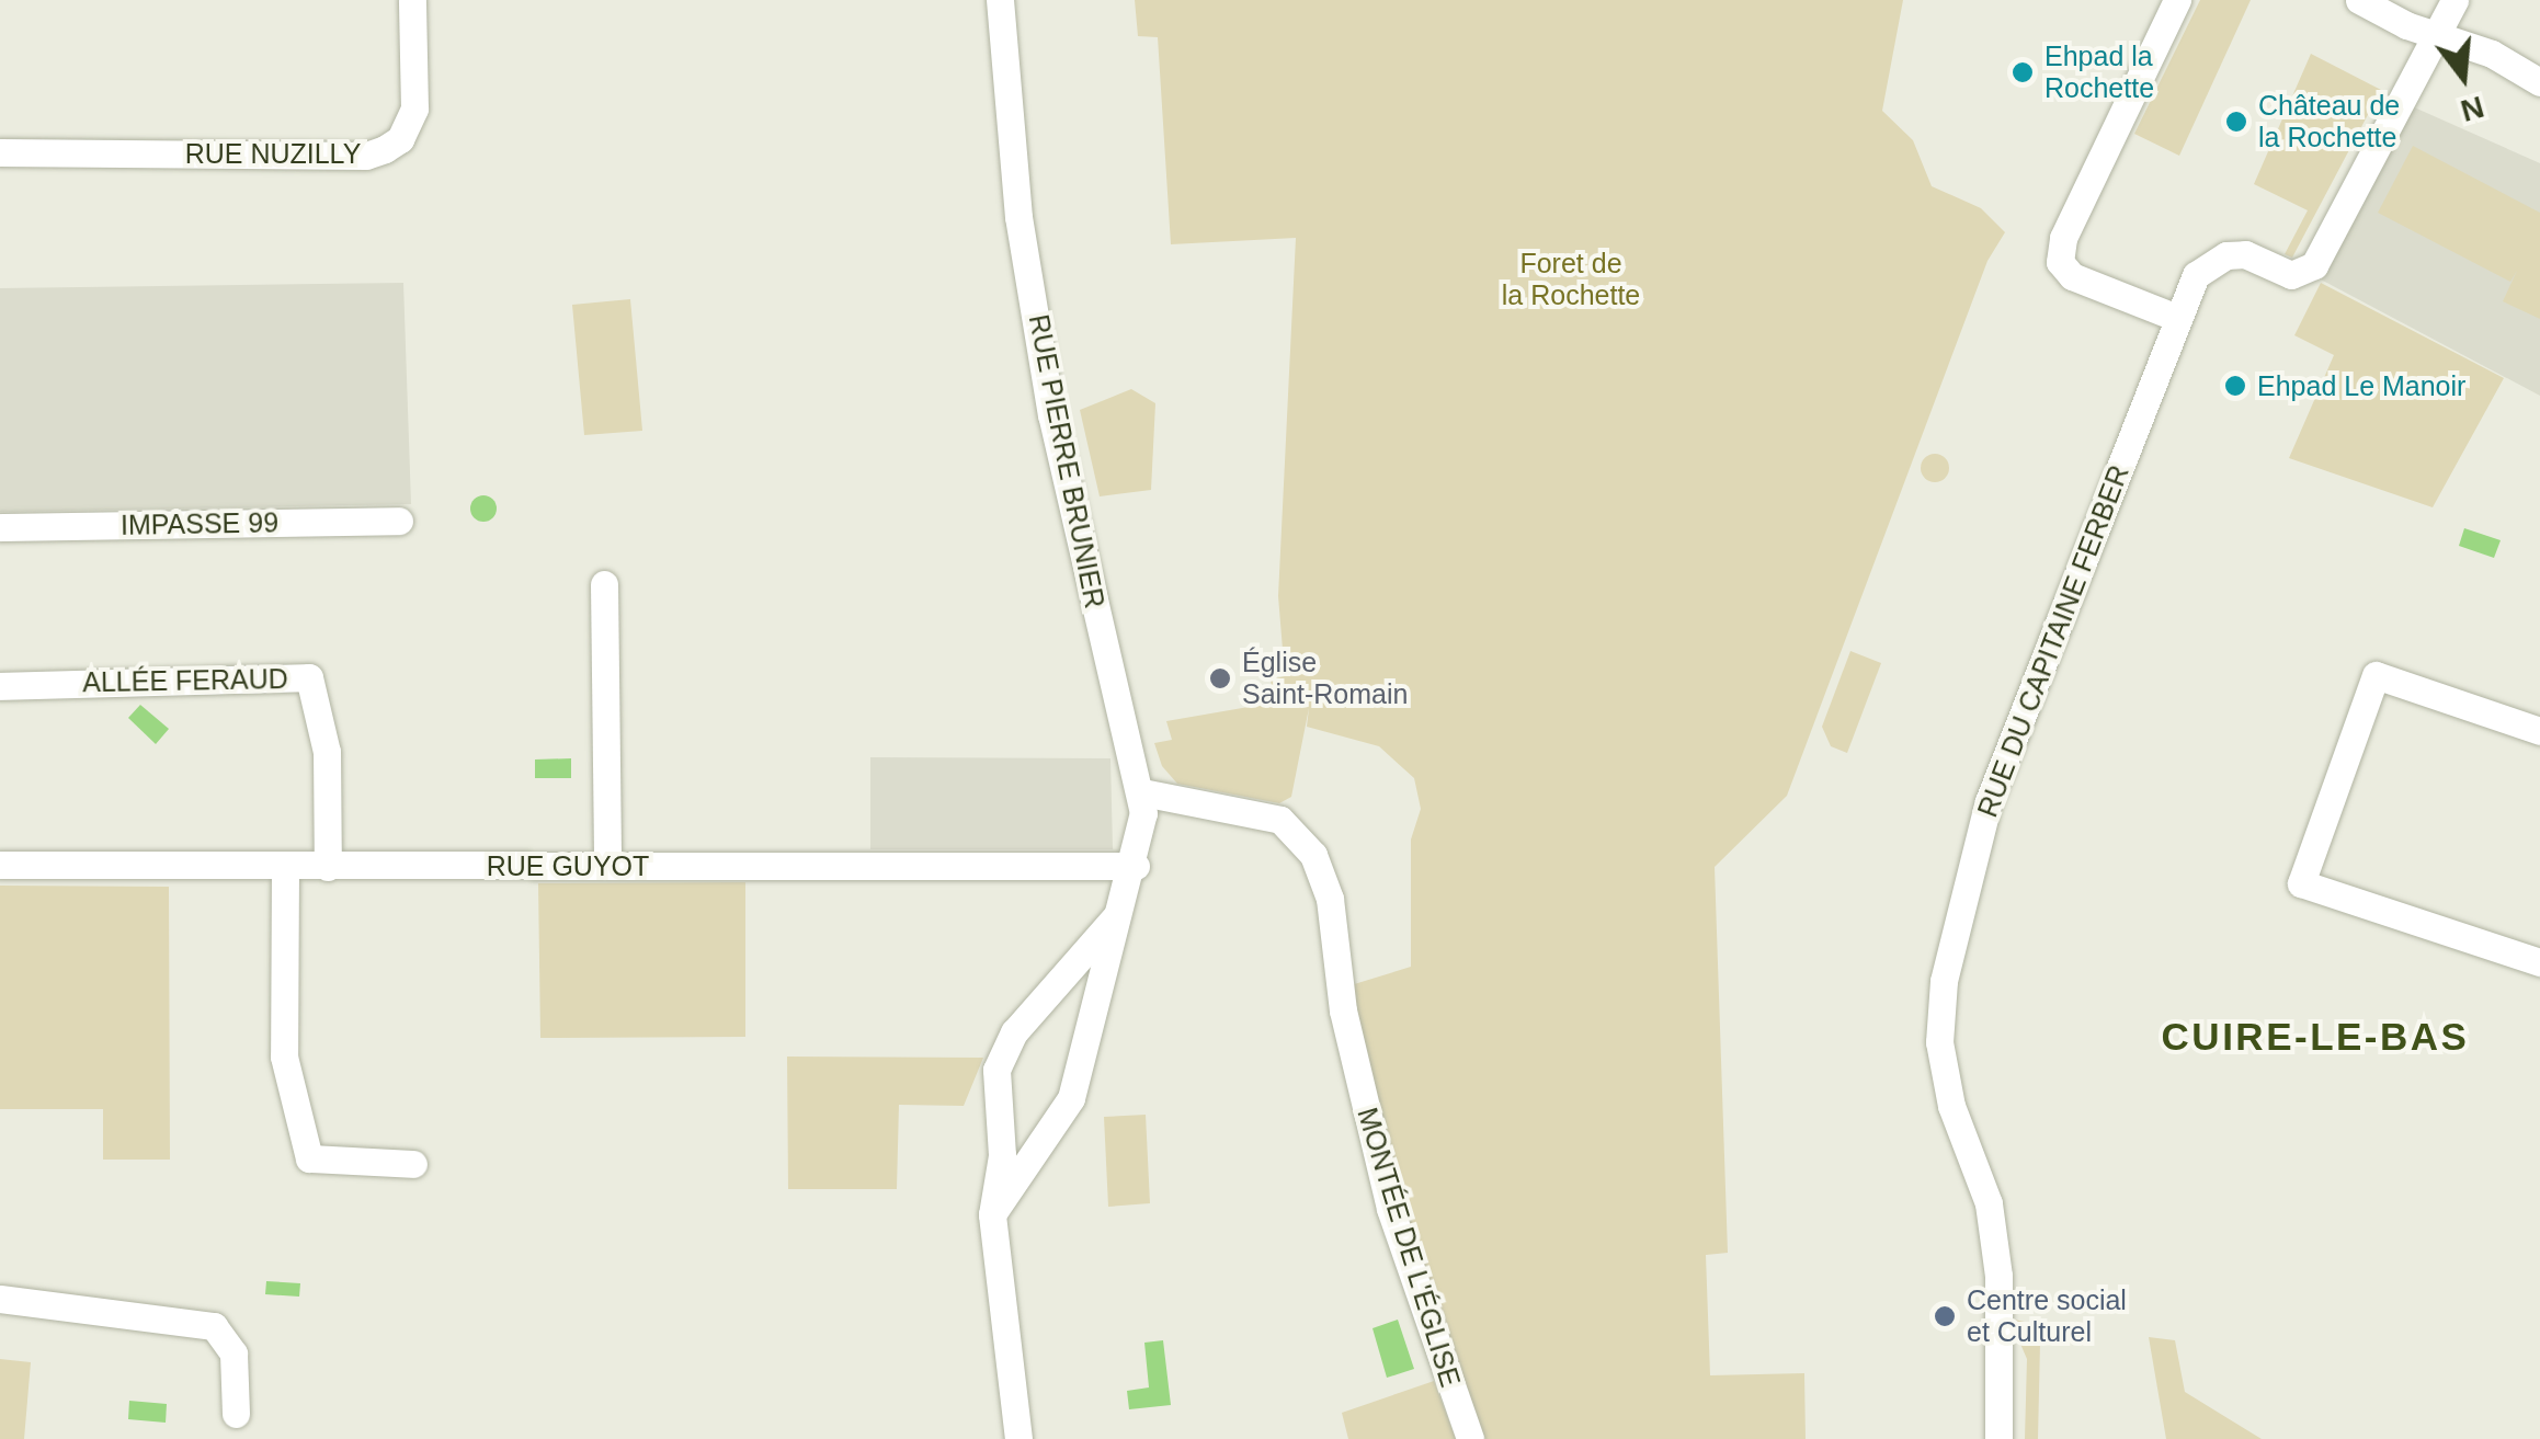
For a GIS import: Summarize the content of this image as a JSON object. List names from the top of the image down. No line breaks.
{"streets":{"street":["RUE NUZILLY","RUE PIERRE BRUNIER","IMPASSE 99","RUE DU CAPITAINE FERBER","ALLÉE FERAUD","RUE GUYOT","MONTÉE DE L'ÉGLISE"]},"crossings":[["RUE PIERRE BRUNIER","RUE GUYOT"],["RUE PIERRE BRUNIER","MONTÉE DE L'ÉGLISE"],["ALLÉE FERAUD","RUE GUYOT"]],"districts":["CUIRE-LE-BAS"],"parks":["Foret de la Rochette"],"places":["Ehpad la Rochette","Château de la Rochette","Ehpad Le Manoir","Église Saint-Romain","Centre social et Culturel"],"north":"bottom"}
